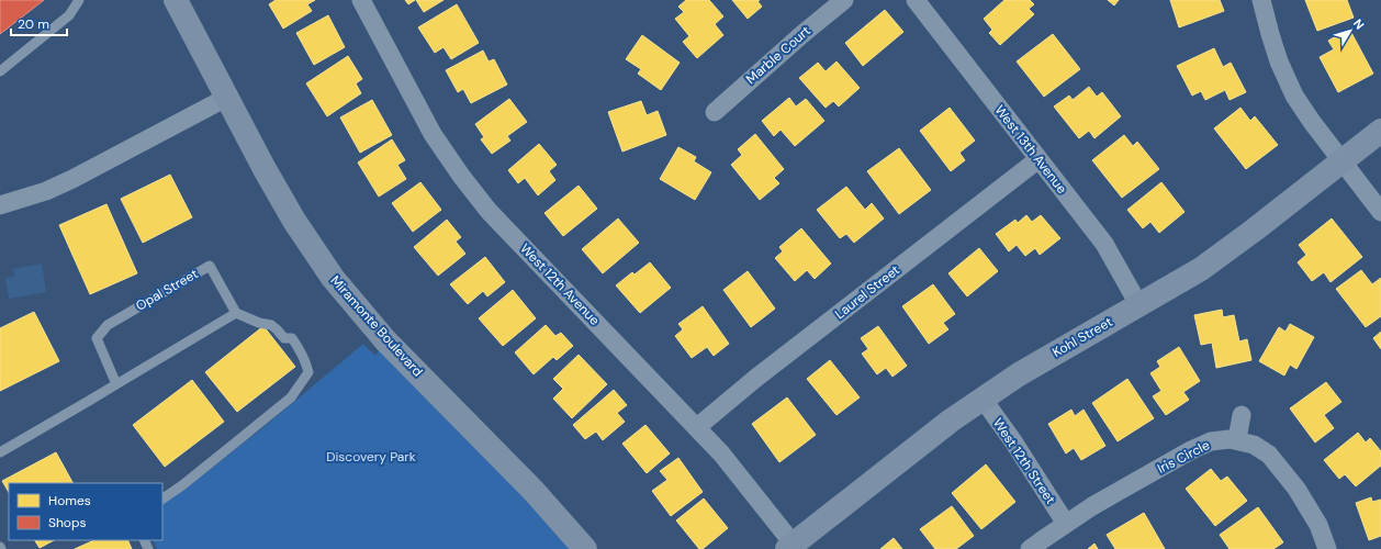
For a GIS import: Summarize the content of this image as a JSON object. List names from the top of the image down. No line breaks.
{"streets":{"street":["Marble Court","West 13th Avenue","West 12th Avenue","Laurel Street","Miramonte Boulevard","Kohl Street","Iris Circle","West 12th Street"],"lane":["Opal Street"]},"crossings":[["West 13th Avenue","Laurel Street"],["West 13th Avenue","Kohl Street"],["West 12th Avenue","Laurel Street"],["West 12th Avenue","Kohl Street"],["Kohl Street","West 12th Street"],["Iris Circle","West 12th Street"]],"parks":["Discovery Park"],"legend":["Homes","Shops"],"scale_bar":"20 m","north":"top right"}
